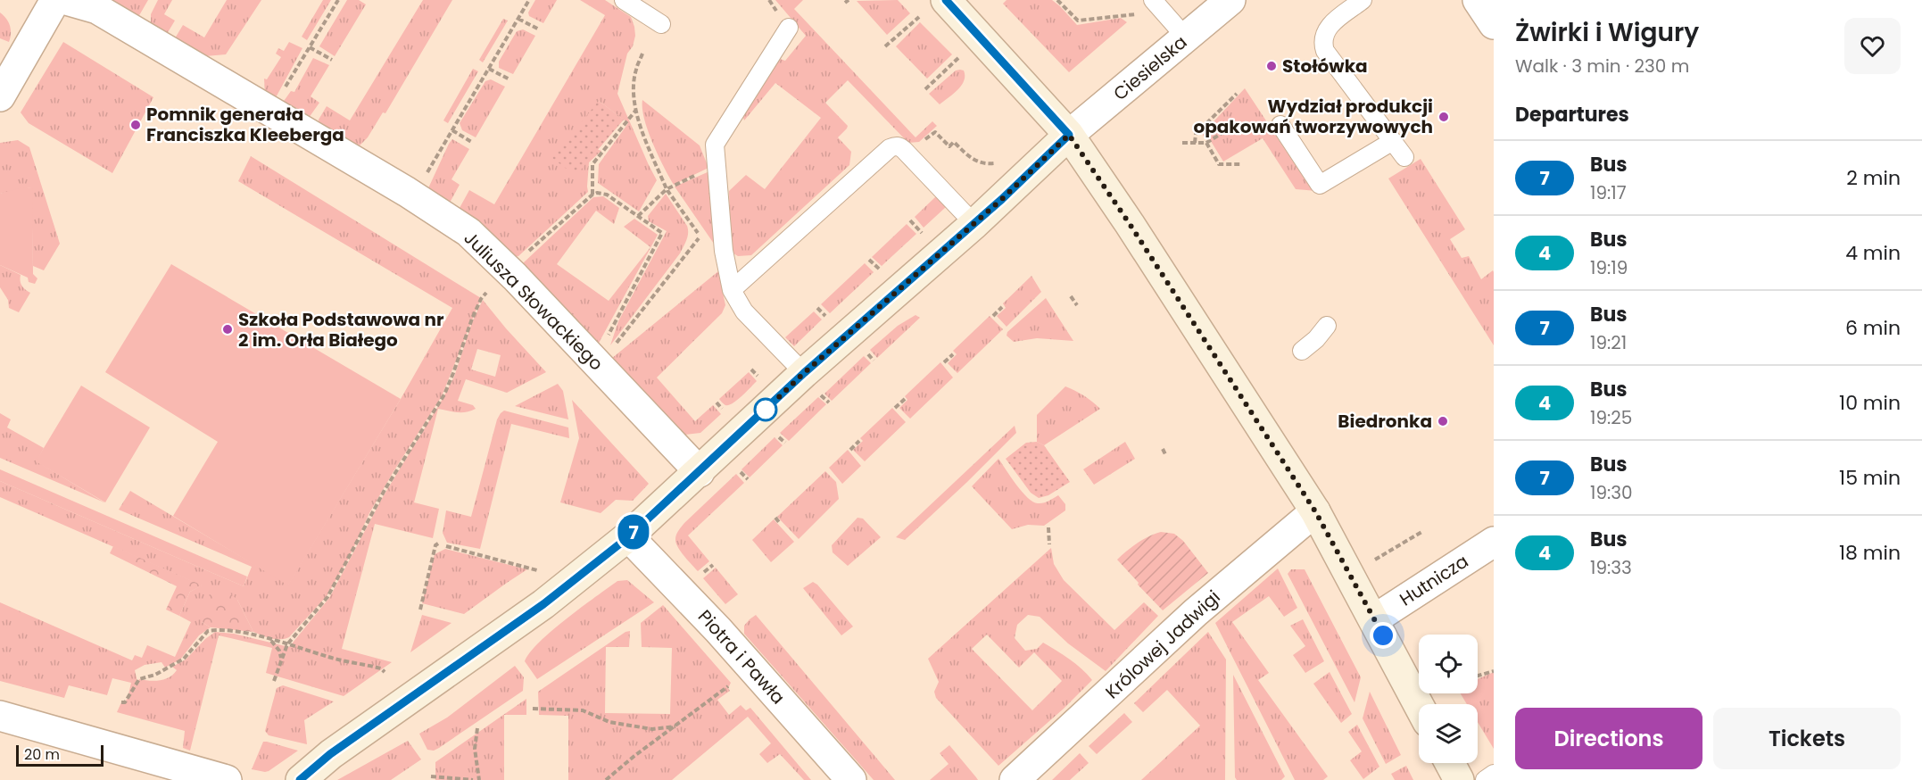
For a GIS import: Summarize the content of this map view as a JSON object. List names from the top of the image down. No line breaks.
{"streets":{"street":["Ciesielska","Juliusza Słowackiego","Hutnicza","Królowej Jadwigi","Piotra i Pawła"]},"places":["Stołówka","Wydział produkcji opakowań tworzywowych","Pomnik generała Franciszka Kleeberga","Szkoła Podstawowa nr 2 im. Orła Białego","Biedronka"],"lines":["bus line 7"],"scale_bar":"20 m","page":{"on_map":"7","heading":[["Żwirki i Wigury","Walk · 3 min · 230 m"],"Departures"],"list":[{"mark":"7","name":"Bus","note":"19:17","value":"2 min"},{"mark":"4","name":"Bus","note":"19:19","value":"4 min"},{"mark":"7","name":"Bus","note":"19:21","value":"6 min"},{"mark":"4","name":"Bus","note":"19:25","value":"10 min"},{"mark":"7","name":"Bus","note":"19:30","value":"15 min"},{"mark":"4","name":"Bus","note":"19:33","value":"18 min"}],"buttons":["Directions","Tickets"],"scale":"20 m"}}
